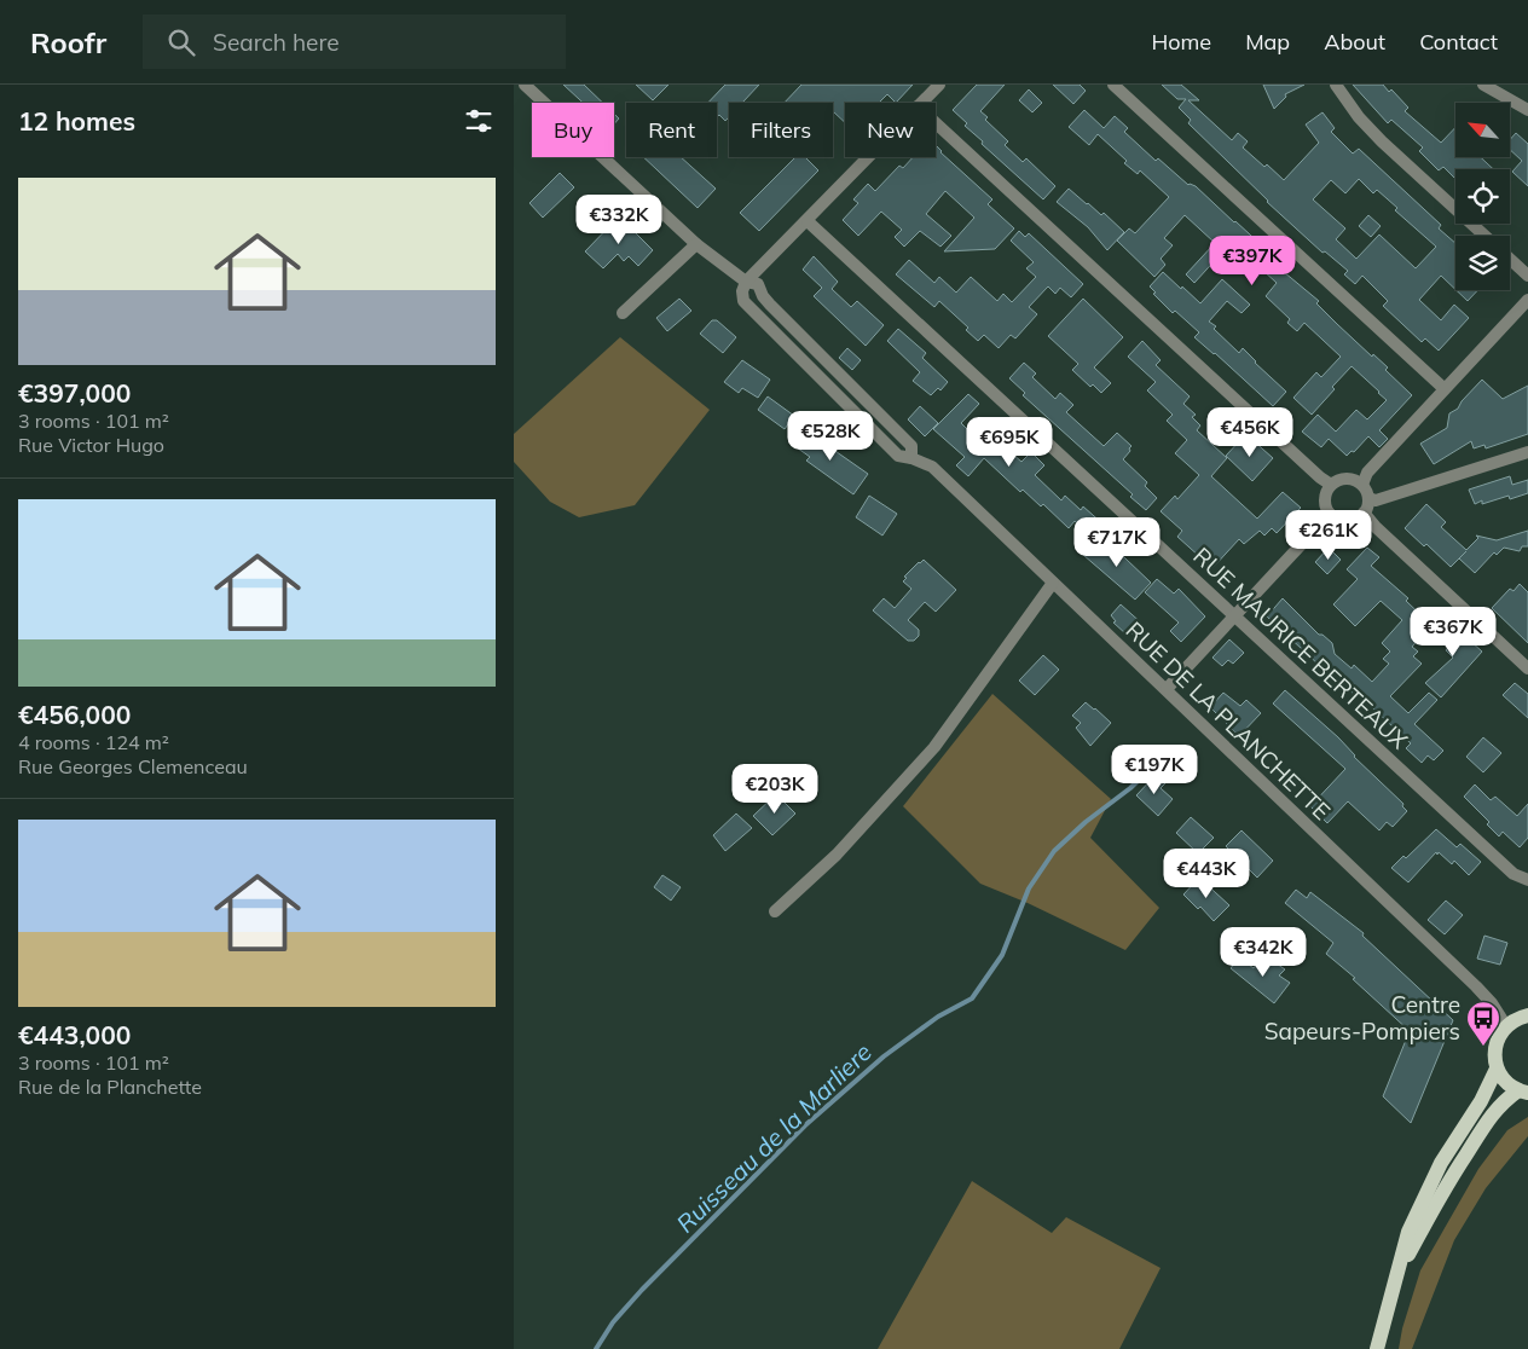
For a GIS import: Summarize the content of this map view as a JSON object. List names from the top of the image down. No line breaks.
{"streets":{"street":["RUE MAURICE BERTEAUX","RUE DE LA PLANCHETTE"]},"water":["Ruisseau de la Marliere"],"places":{"bus stop":["Centre Sapeurs-Pompiers"]},"north":"top left","page":{"header":"Roofr","search":"Search here","nav":["Home","Map","About","Contact"],"heading":"12 homes","chip":["Buy","Rent","Filters","New"],"list":[{"name":"€397,000","note":"3 rooms · 101 m² · Rue Victor Hugo"},{"name":"€456,000","note":"4 rooms · 124 m² · Rue Georges Clemenceau"},{"name":"€443,000","note":"3 rooms · 101 m² · Rue de la Planchette"}],"price":["€332K","€397K","€456K","€528K","€695K","€261K","€717K","€367K","€197K","€203K","€443K","€342K"]}}
